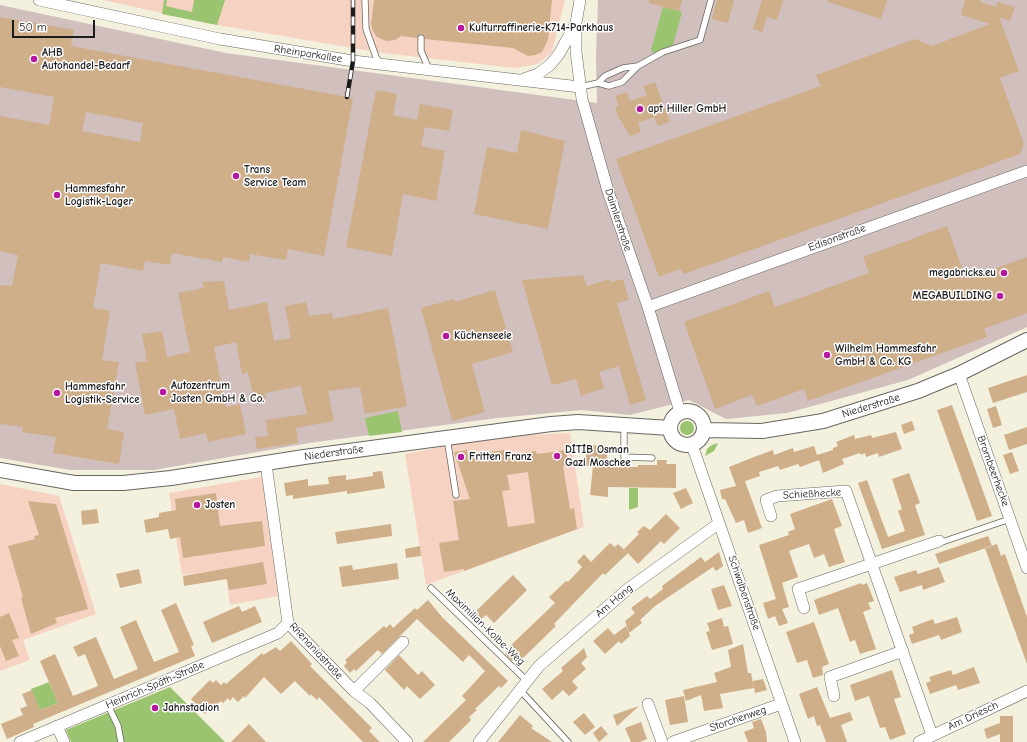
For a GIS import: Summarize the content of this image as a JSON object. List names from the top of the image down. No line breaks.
{"streets":{"street":["Rheinparkallee","Daimlerstraße","Edisonstraße","Niederstraße","Brombeerhecke","Schießhecke","Schwalbenstraße","Am Hang","Rhenaniastraße","Heinrich-Späth-Straße","Am Driesch","Storchenweg"],"lane":["Maximilian-Kolbe-Weg"]},"crossings":[["Rheinparkallee","Daimlerstraße"],["Daimlerstraße","Edisonstraße"],["Daimlerstraße","Niederstraße"],["Daimlerstraße","Schwalbenstraße"],["Niederstraße","Brombeerhecke"],["Niederstraße","Schwalbenstraße"],["Niederstraße","Rhenaniastraße"],["Schießhecke","Am Driesch"],["Schwalbenstraße","Am Hang"],["Schwalbenstraße","Storchenweg"],["Am Hang","Maximilian-Kolbe-Weg"],["Rhenaniastraße","Heinrich-Späth-Straße"]],"places":["Kulturraffinerie-K714-Parkhaus","AHB Autohandel-Bedarf","apt Hiller GmbH","Trans Service Team","Hammesfahr Logistik-Lager","megabricks.eu","MEGABUILDING","Küchenseele","Wilhelm Hammesfahr GmbH & Co. KG","Autozentrum Josten GmbH & Co.","Hammesfahr Logistik-Service","DİTİB Osman Gazi Moschee","Fritten Franz","Josten","Jahnstadion"],"scale_bar":"50 m"}
